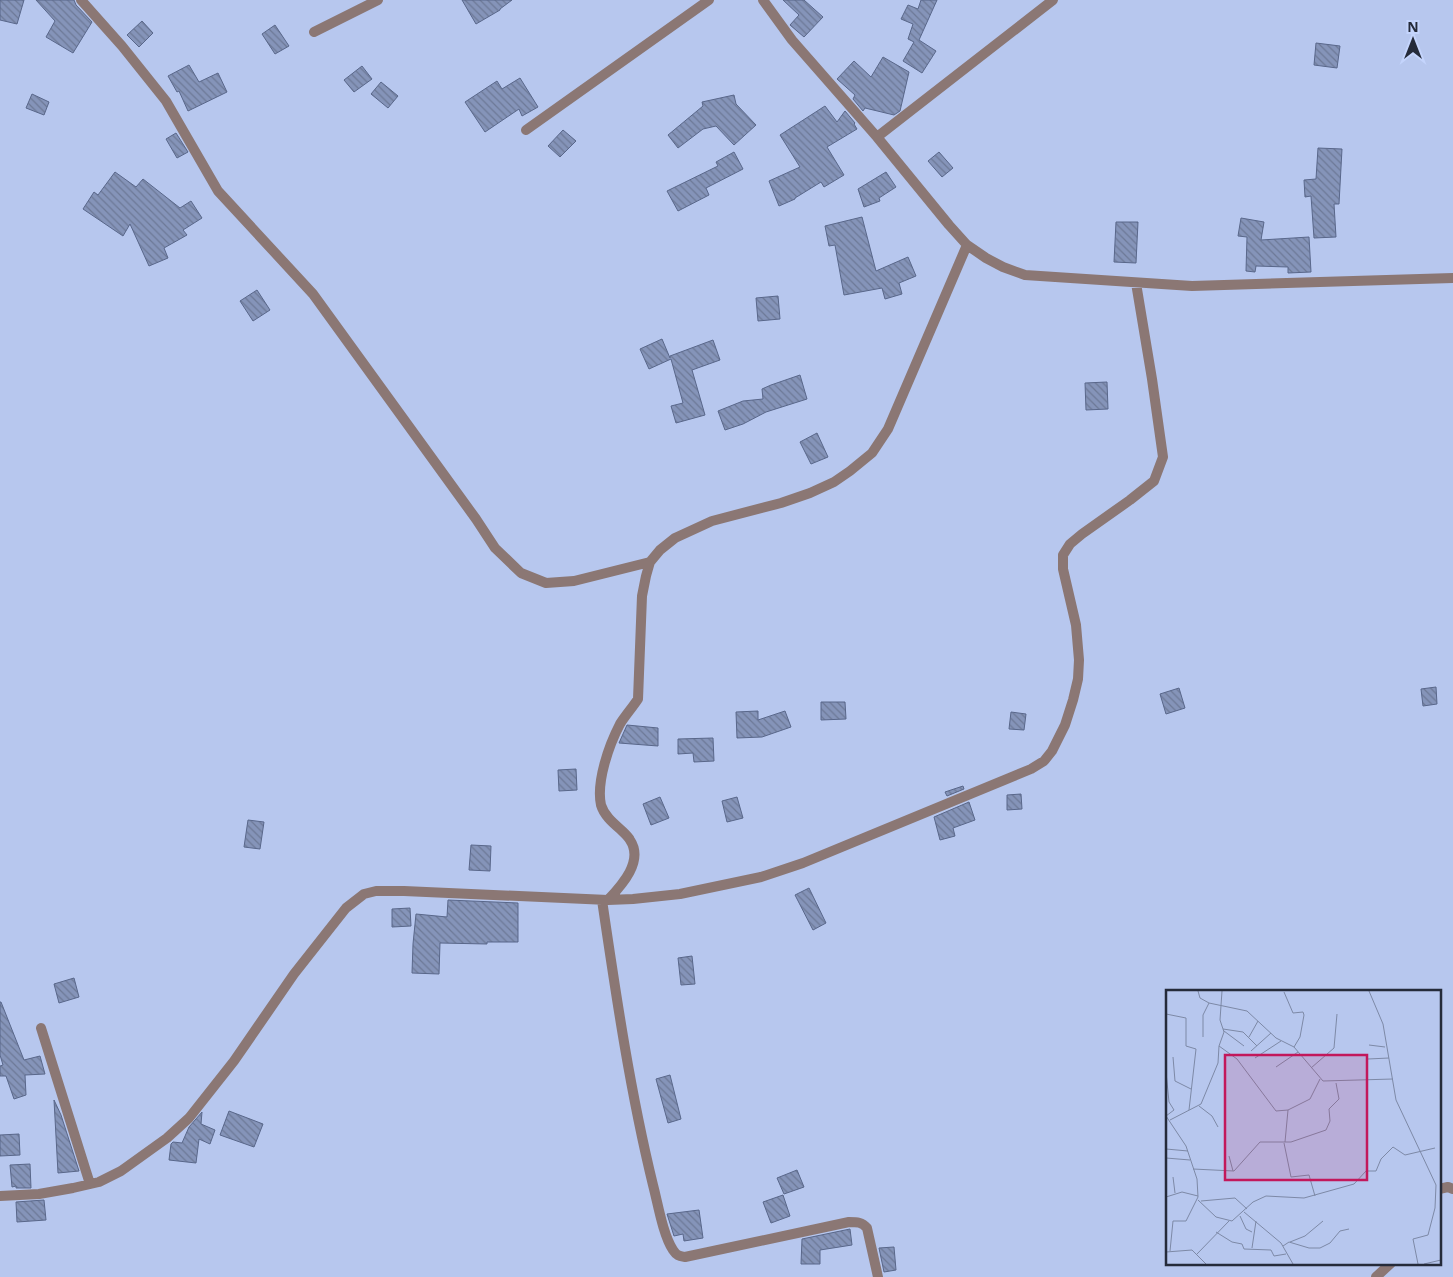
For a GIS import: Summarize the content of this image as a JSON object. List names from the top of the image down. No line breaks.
{"north":"top"}
